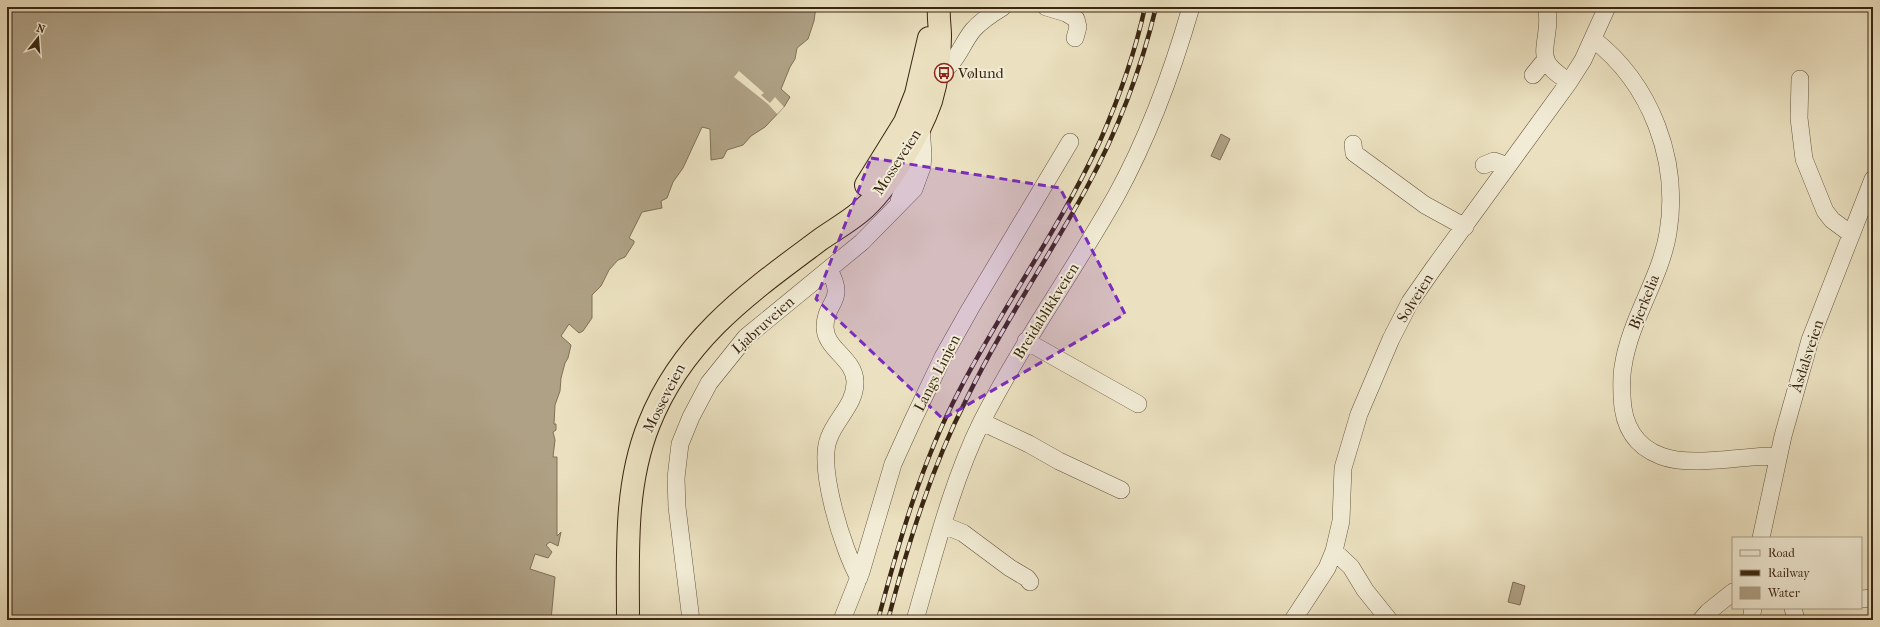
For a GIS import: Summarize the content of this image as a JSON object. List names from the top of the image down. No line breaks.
{"streets":{"highway":["Mosseveien"],"street":["Solveien","Bjerkelia","Breidablikkveien","Ljabruveien","Åsdalsveien","Langs Linjen"]},"crossings":[["Mosseveien","Ljabruveien"],["Solveien","Bjerkelia"],["Bjerkelia","Åsdalsveien"]],"places":{"bus stop":["Vølund"]},"legend":["Road","Railway","Water"],"north":"top"}
